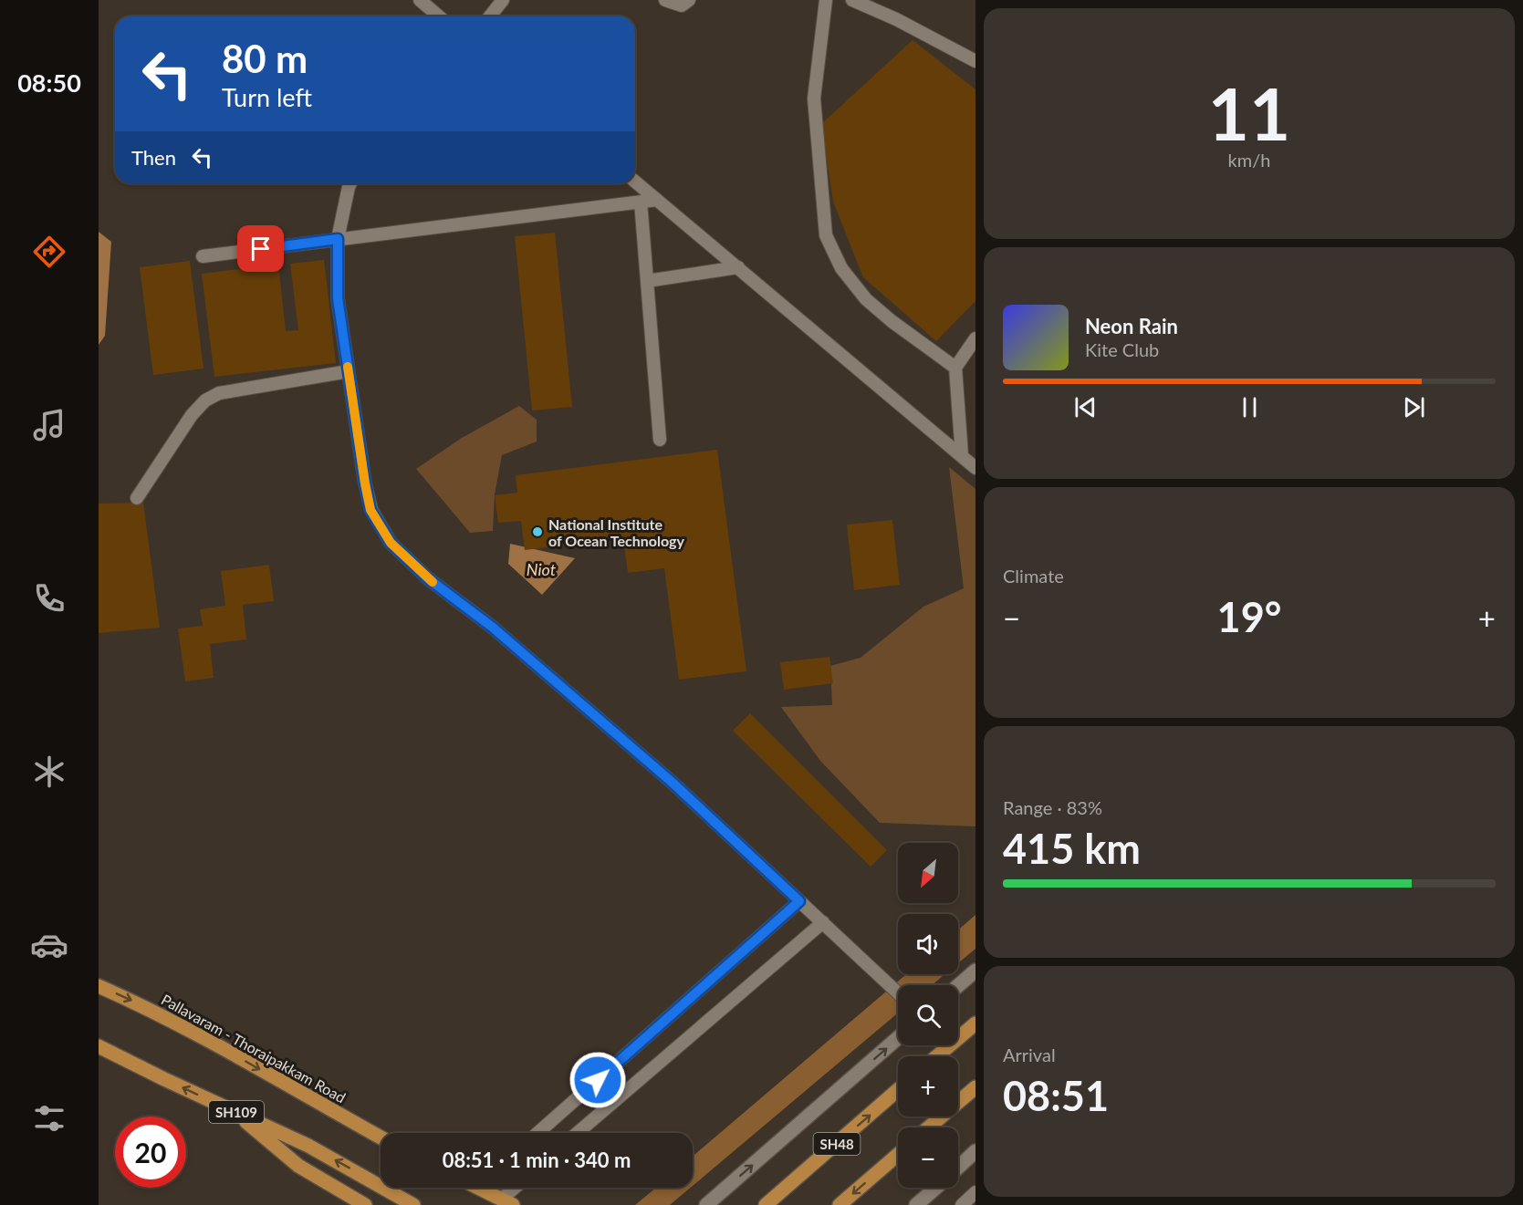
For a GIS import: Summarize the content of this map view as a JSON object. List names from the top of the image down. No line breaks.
{"streets":{"main road":["Pallavaram - Thoraipakkam Road","SH109","SH48"]},"water":["Niot"],"places":["National Institute of Ocean Technology"],"north":"bottom left","page":{"tabs":"08:50","tile":[["11","km/h"],"Climate",["Range · 83%","415 km"],["Arrival","08:51"]],"turn":["80 m","Turn left"],"then":"Then","song":["Neon Rain","Kite Club"],"heat":["−","19°","+"],"map_buttons":["+","−"],"limit":"20","trip":"08:51 · 1 min · 340 m"}}
